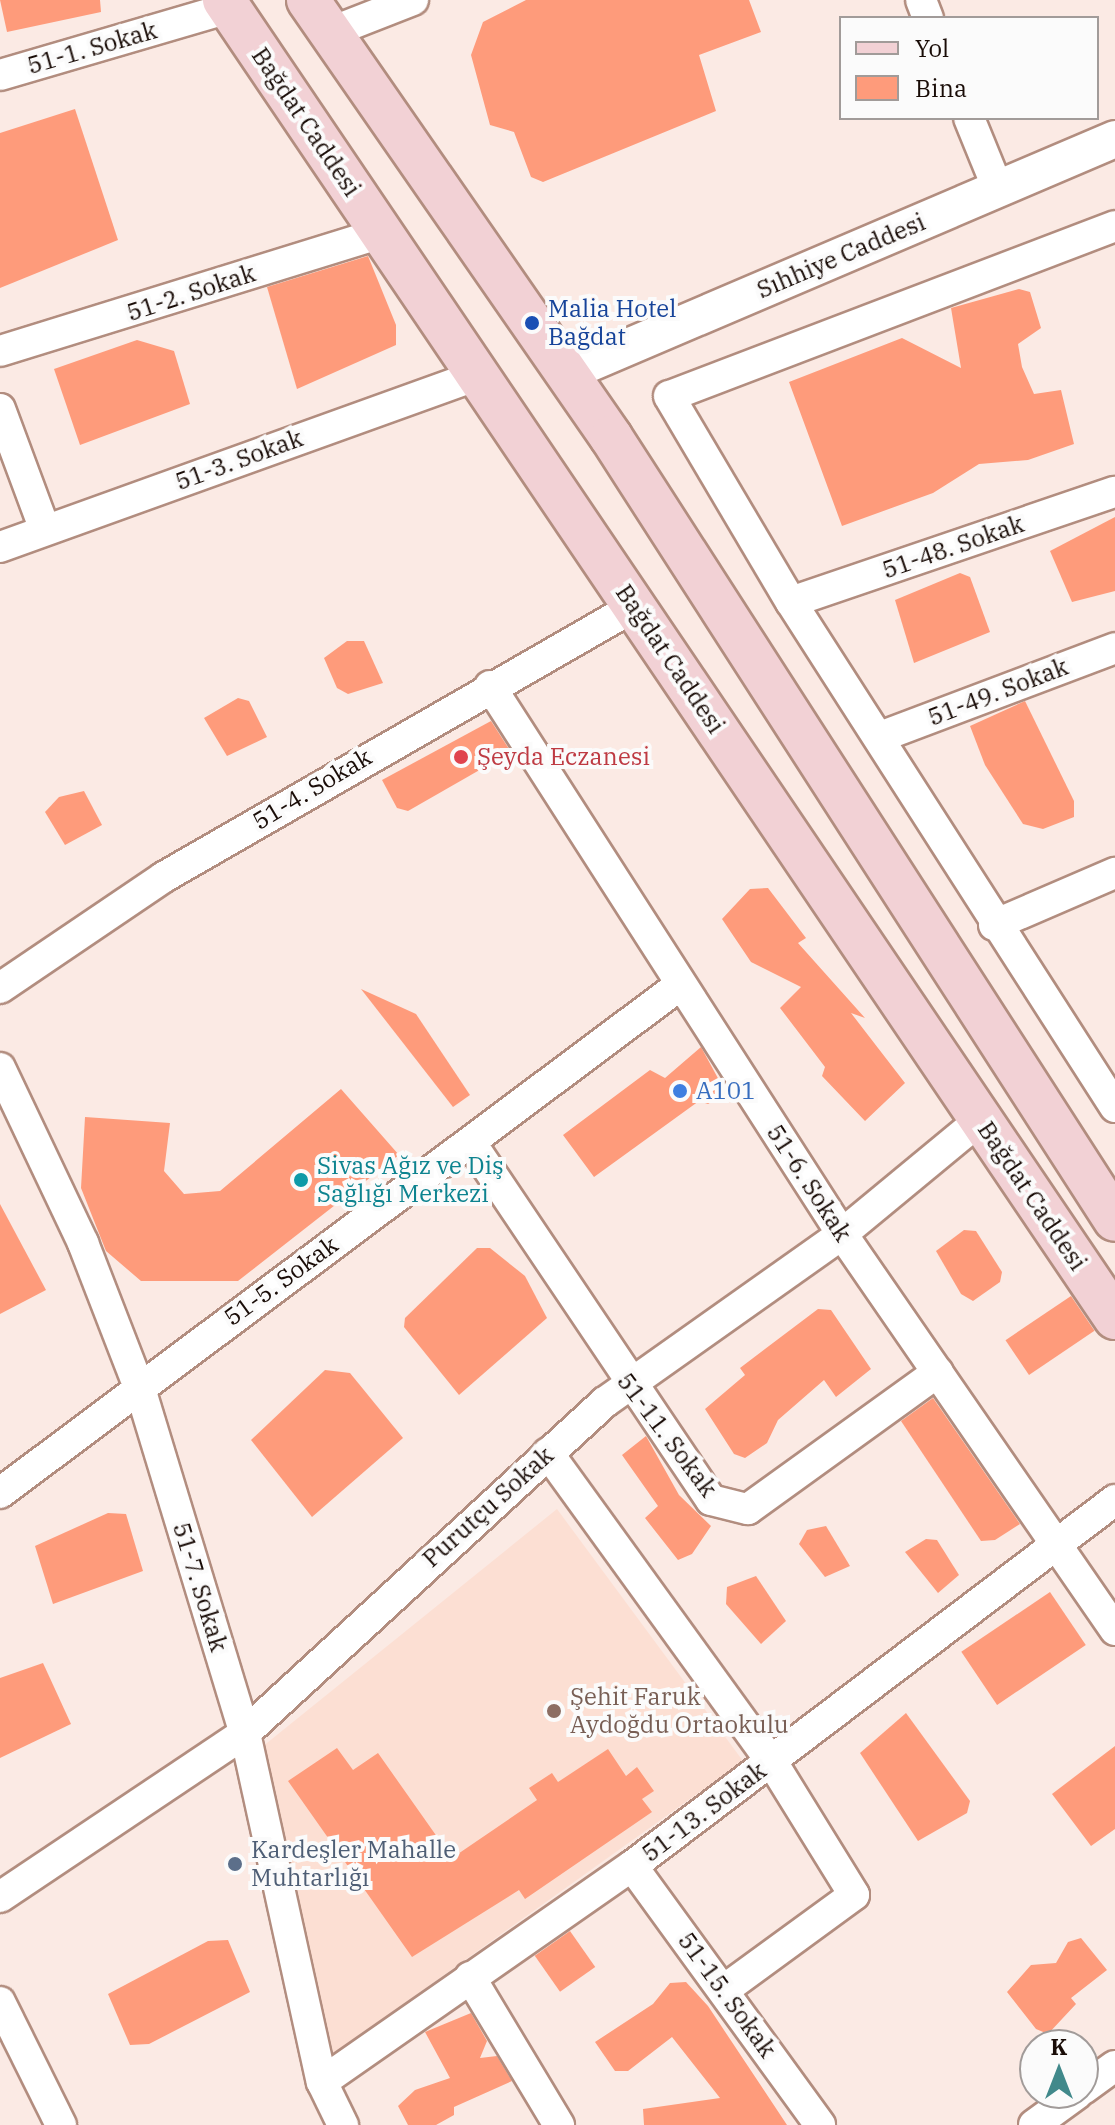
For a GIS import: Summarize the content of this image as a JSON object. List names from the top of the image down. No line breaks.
{"streets":{"main road":["Bağdat Caddesi"],"street":["51-1. Sokak","Sıhhiye Caddesi","51-2. Sokak","51-3. Sokak","51-48. Sokak","51-49. Sokak","51-4. Sokak","51-6. Sokak","51-5. Sokak","51-11. Sokak","Purutçu Sokak","51-7. Sokak","51-13. Sokak","51-15. Sokak"]},"crossings":[["51-1. Sokak","Bağdat Caddesi"],["Bağdat Caddesi","51-2. Sokak"],["Bağdat Caddesi","51-3. Sokak"],["Bağdat Caddesi","51-4. Sokak"],["Bağdat Caddesi","Purutçu Sokak"],["51-4. Sokak","51-6. Sokak"],["51-6. Sokak","51-5. Sokak"],["51-6. Sokak","51-11. Sokak"],["51-6. Sokak","Purutçu Sokak"],["51-6. Sokak","51-13. Sokak"],["51-5. Sokak","51-11. Sokak"],["51-5. Sokak","51-7. Sokak"],["51-11. Sokak","Purutçu Sokak"],["Purutçu Sokak","51-7. Sokak"],["51-7. Sokak","51-13. Sokak"],["51-13. Sokak","51-15. Sokak"]],"places":["Malia Hotel Bağdat","Şeyda Eczanesi","A101","Sivas Ağız ve Diş Sağlığı Merkezi","Şehit Faruk Aydoğdu Ortaokulu","Kardeşler Mahalle Muhtarlığı"],"legend":["Yol","Bina"],"north":"top"}
